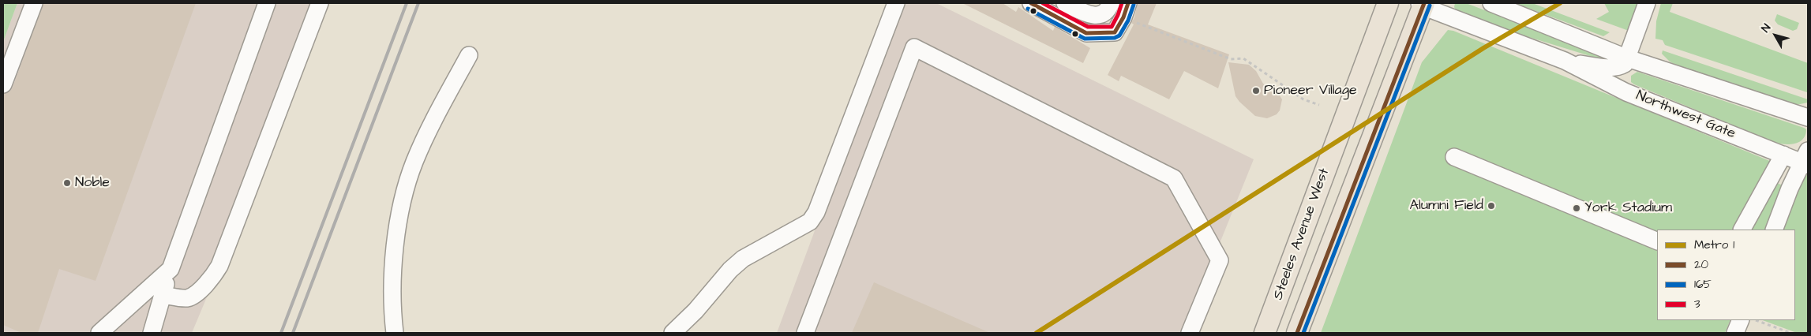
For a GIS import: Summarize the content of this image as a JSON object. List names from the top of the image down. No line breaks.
{"streets":{"main road":["Steeles Avenue West"],"street":["Northwest Gate"]},"places":["Pioneer Village","Noble","Alumni Field","York Stadium"],"lines":["metro line 1","transit line 20","transit line 3","transit line 165"],"legend":["Metro 1","20","165","3"],"north":"top left"}
